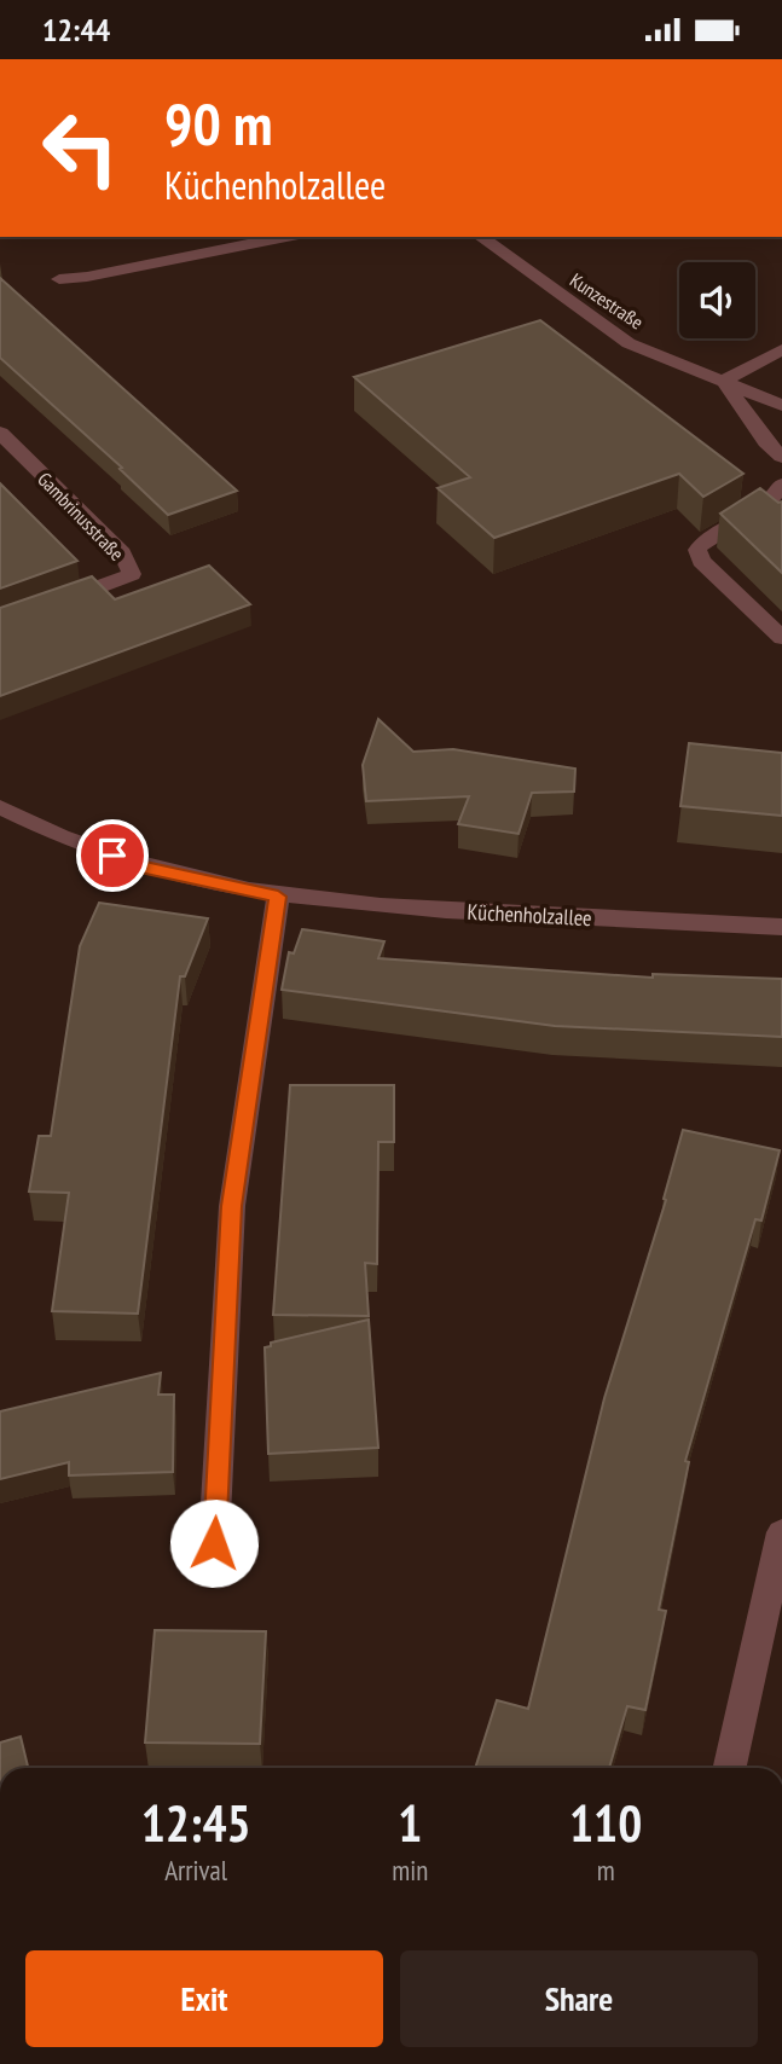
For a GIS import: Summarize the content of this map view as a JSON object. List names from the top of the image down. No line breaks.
{"streets":{"street":["Kunzestraße","Gambrinusstraße","Küchenholzallee"]},"page":{"status":"12:44","turn":["90 m","Küchenholzallee"],"eta":["12:45","Arrival","1","min","110","m"],"buttons":["Exit","Share"]}}
